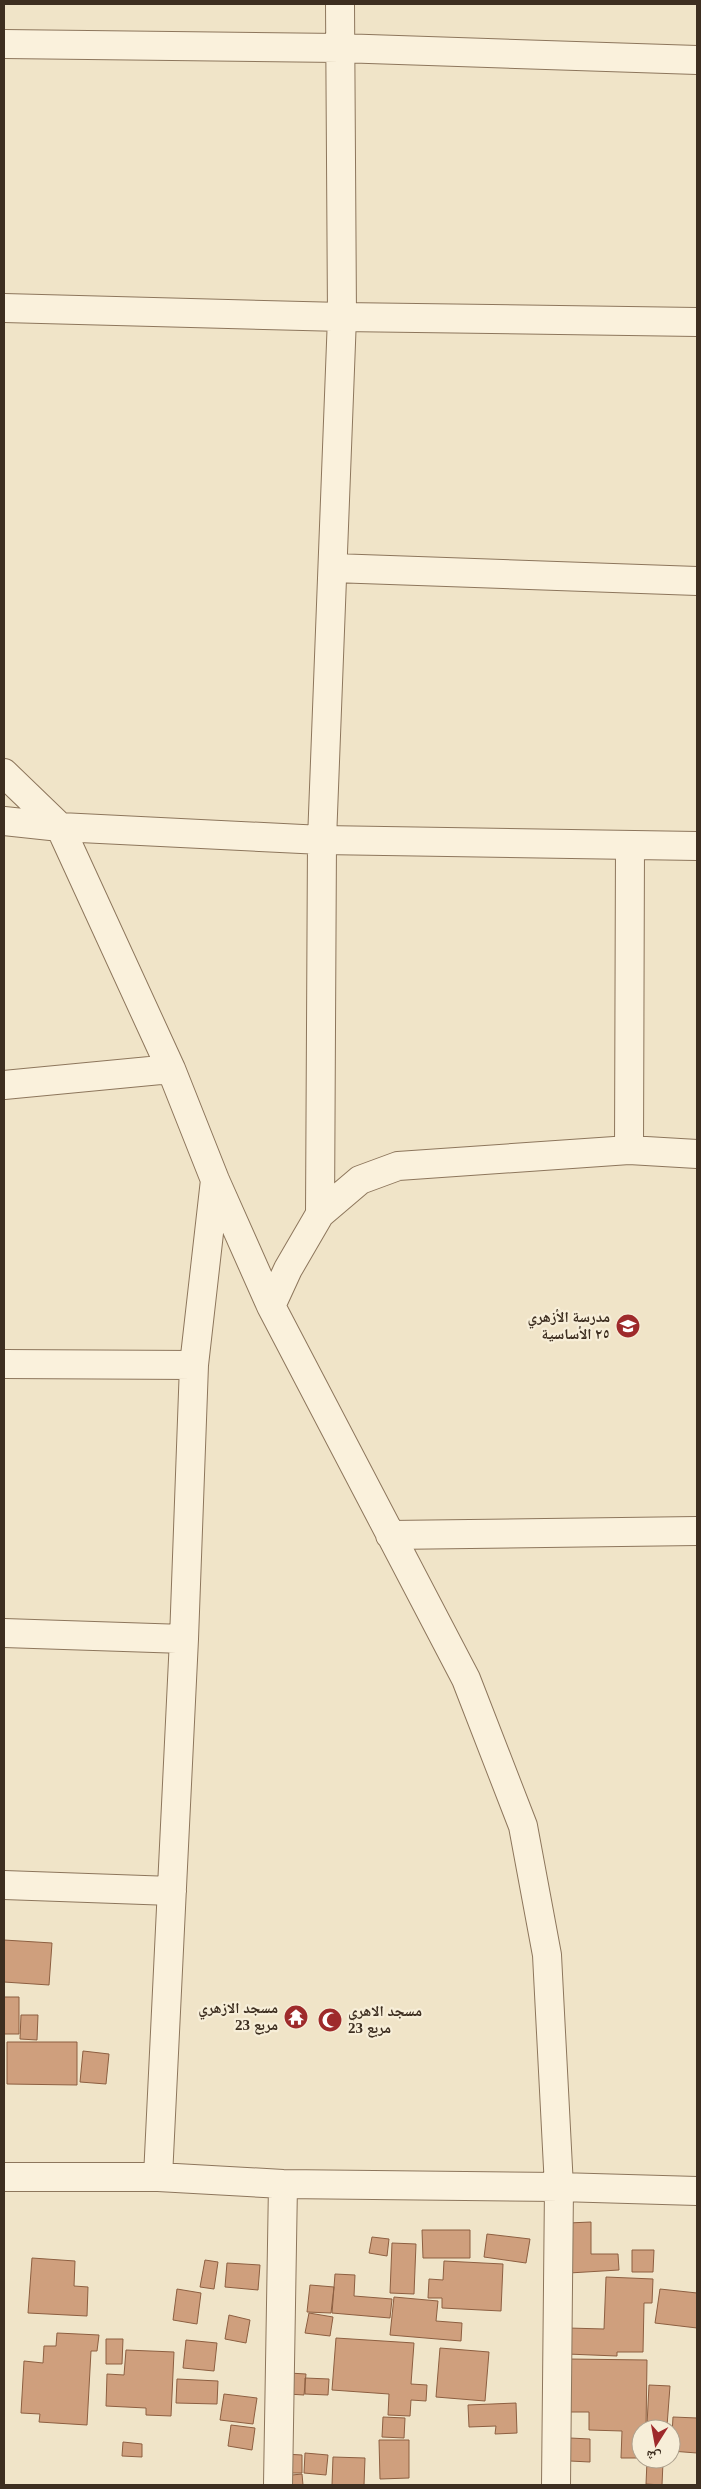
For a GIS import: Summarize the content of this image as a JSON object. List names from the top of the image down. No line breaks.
{"places":{"school or university":["مدرسة الأزهري ٢٥ الأساسية"],"temple":["مسجد الازهري مربع 23"],"mosque":["مسجد الاهري مربع 23"]},"north":"bottom"}
